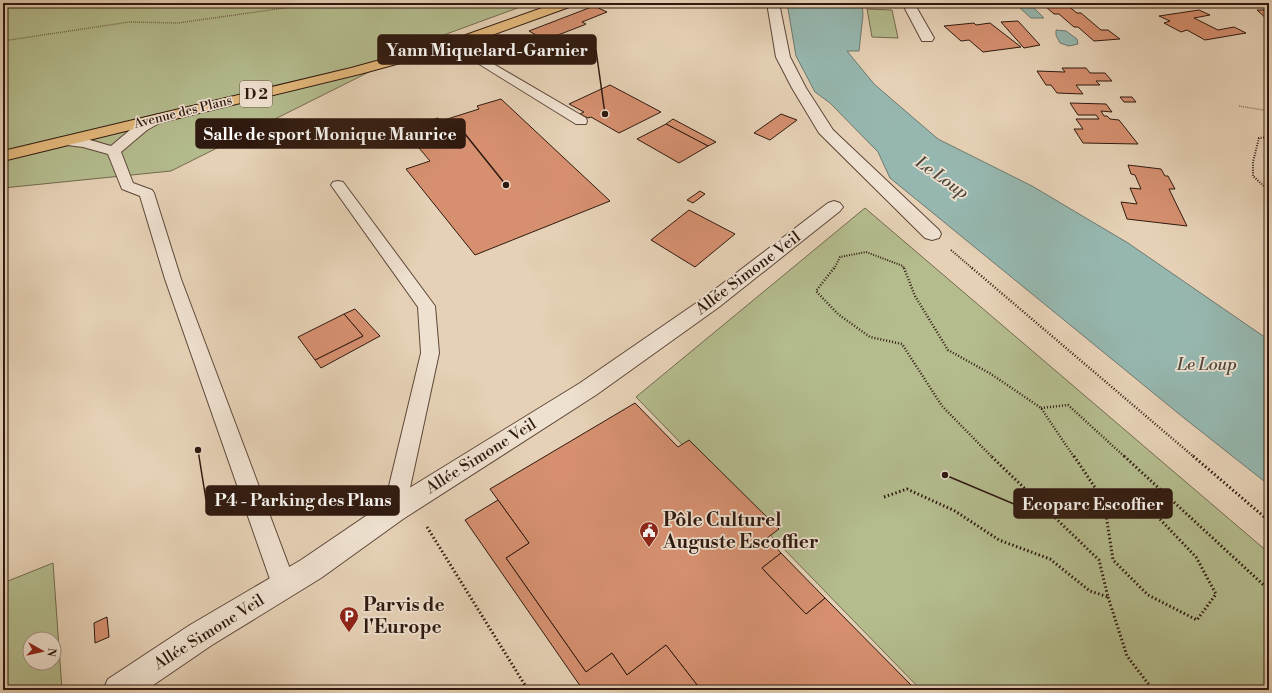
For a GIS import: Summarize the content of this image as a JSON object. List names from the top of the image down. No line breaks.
{"streets":{"main road":["D 2","Avenue des Plans"],"street":["Allée Simone Veil"]},"water":["Le Loup"],"places":{"other":["Yann Miquelard-Garnier","Salle de sport Monique Maurice","P4 - Parking des Plans","Ecoparc Escoffier"],"public building":["Pôle Culturel Auguste Escoffier"],"parking":["Parvis de l'Europe"]},"north":"right"}
